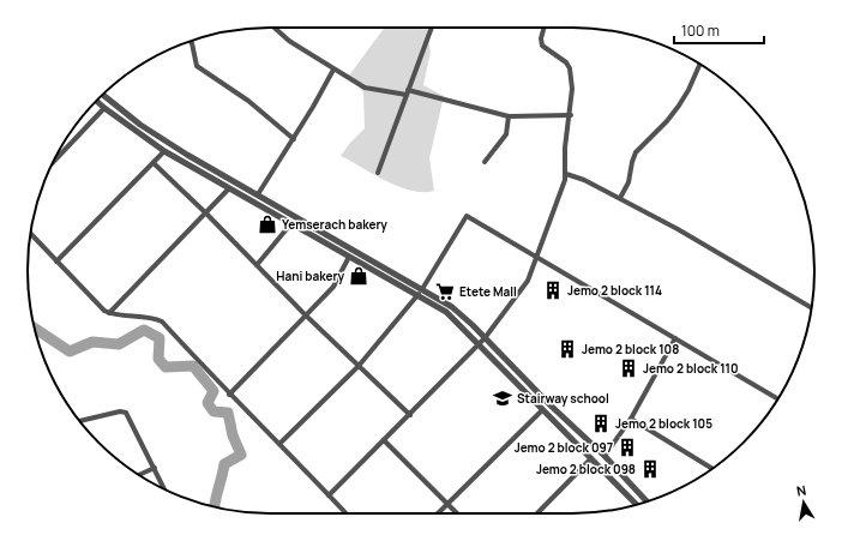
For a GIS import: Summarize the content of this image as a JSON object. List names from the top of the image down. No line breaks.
{"places":{"shop":["Yemserach bakery","Hani bakery"],"building":["Jemo 2 block 114","Jemo 2 block 108","Jemo 2 block 110","Jemo 2 block 105","Jemo 2 block 097","Jemo 2 block 098"],"supermarket":["Etete Mall"],"school or university":["Stairway school"]},"scale_bar":"100 m","north":"top"}
